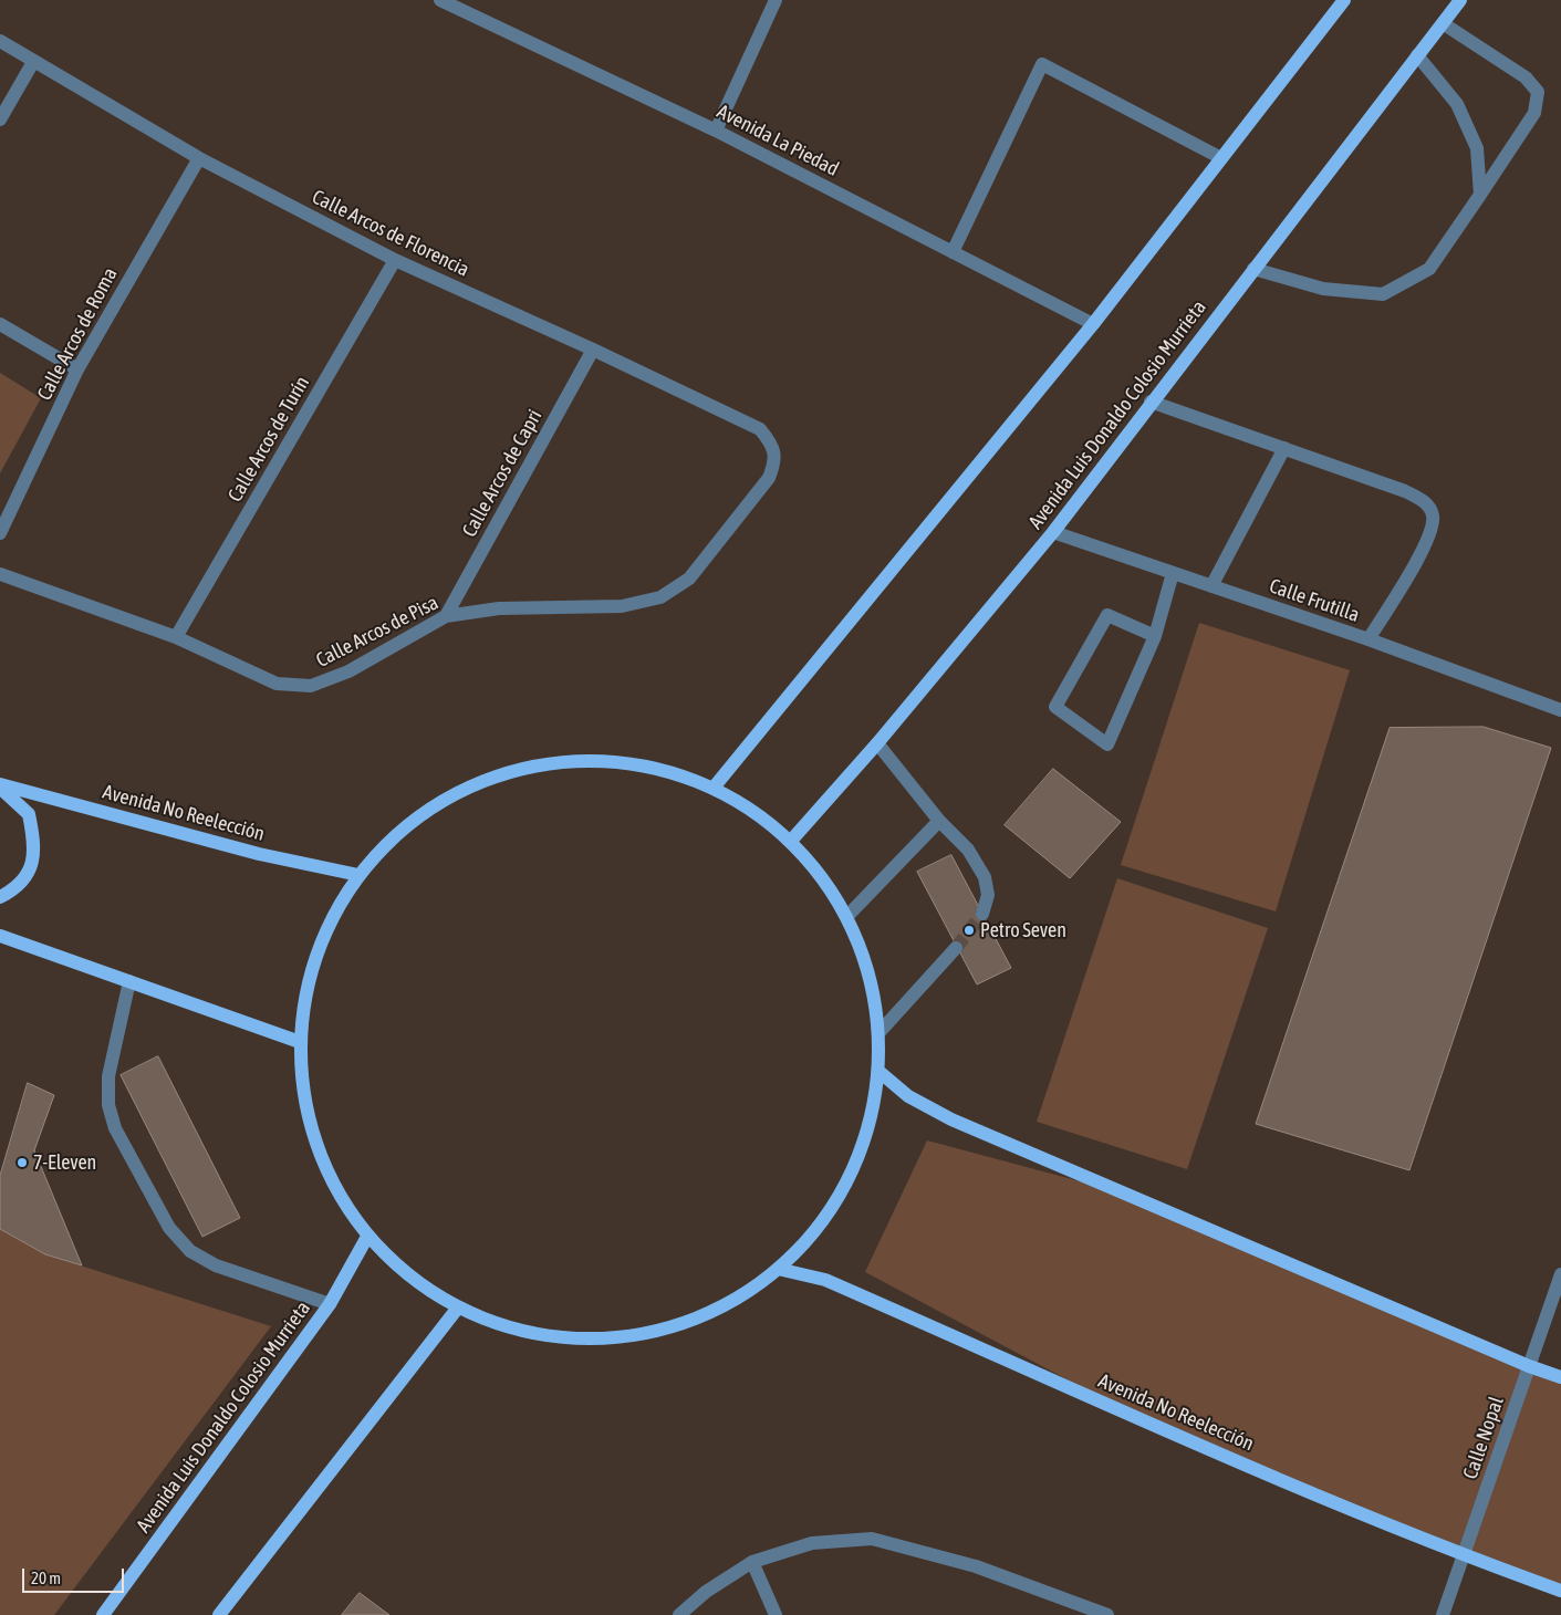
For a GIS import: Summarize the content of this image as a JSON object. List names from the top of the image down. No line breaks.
{"streets":{"main road":["Avenida Luis Donaldo Colosio Murrieta","Avenida No Reelección"],"street":["Avenida La Piedad","Calle Arcos de Florencia","Calle Arcos de Roma","Calle Arcos de Turín","Calle Arcos de Capri","Calle Frutilla","Calle Arcos de Pisa","Calle Nopal"]},"crossings":[["Calle Arcos de Florencia","Calle Arcos de Roma"],["Calle Arcos de Florencia","Calle Arcos de Turín"],["Calle Arcos de Florencia","Calle Arcos de Capri"],["Calle Arcos de Florencia","Calle Arcos de Pisa"],["Avenida Luis Donaldo Colosio Murrieta","Calle Frutilla"],["Calle Arcos de Turín","Calle Arcos de Pisa"],["Calle Arcos de Capri","Calle Arcos de Pisa"],["Avenida No Reelección","Calle Nopal"]],"places":["Petro Seven","7-Eleven"],"scale_bar":"20 m"}
